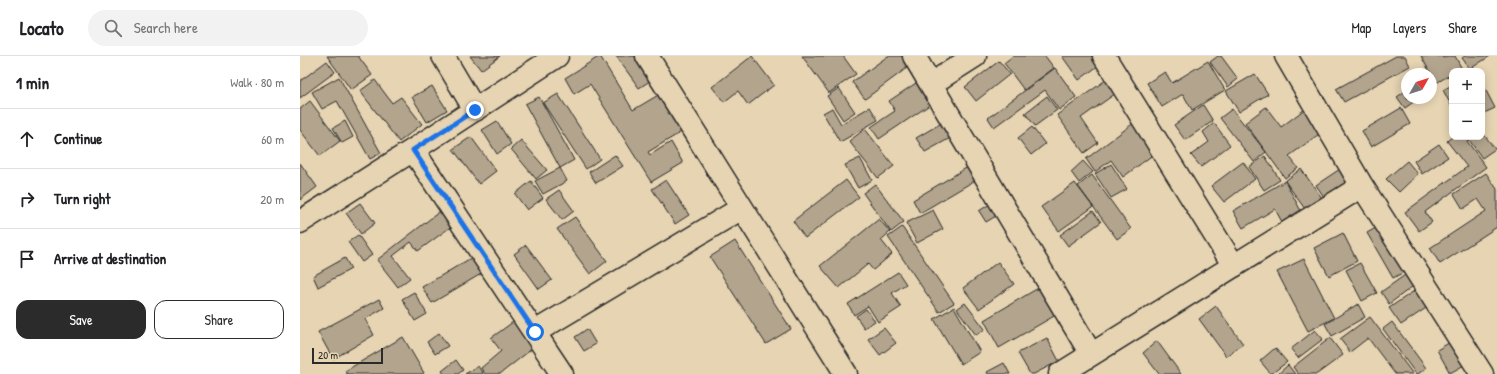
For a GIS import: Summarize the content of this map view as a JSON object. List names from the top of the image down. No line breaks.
{"scale_bar":"20 m","north":"top right","page":{"header":"Locato","search":"Search here","nav":["Map","Layers","Share"],"heading":["1 min","Walk · 80 m"],"map_buttons":["+","−"],"list":[["Continue","60 m"],["Turn right","20 m"],"Arrive at destination"],"buttons":["Save","Share"],"scale":"20 m"}}
